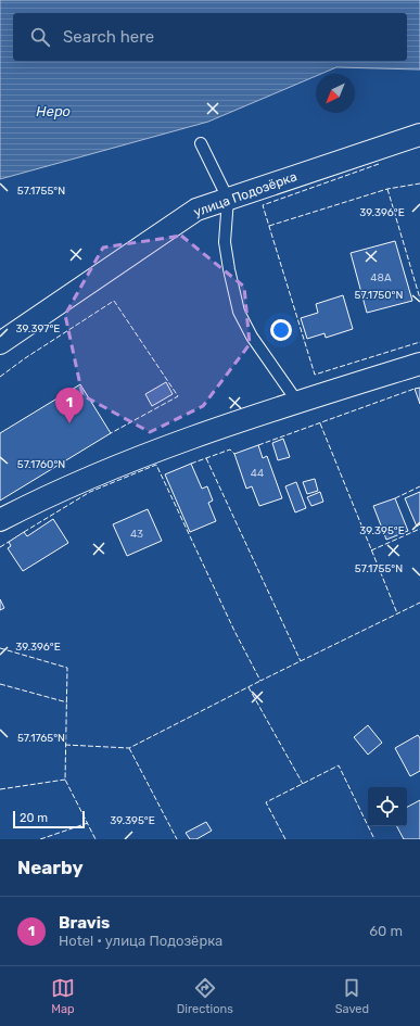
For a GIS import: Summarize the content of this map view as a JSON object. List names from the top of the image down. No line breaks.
{"streets":{"street":["улица Подозёрка"]},"water":["Неро"],"house_numbers":["48А","44","43"],"scale_bar":"20 m","north":"bottom left","page":{"search":"Search here","pins":"1","scale":"20 m","heading":"Nearby","list":[{"mark":"1","name":"Bravis","note":"Hotel · улица Подозёрка","value":"60 m"}],"nav":["Map","Directions","Saved"]},"coordinates":["57.1755°N","39.396°E","57.1750°N","39.397°E","57.1760°N","39.395°E","57.1765°N"]}
